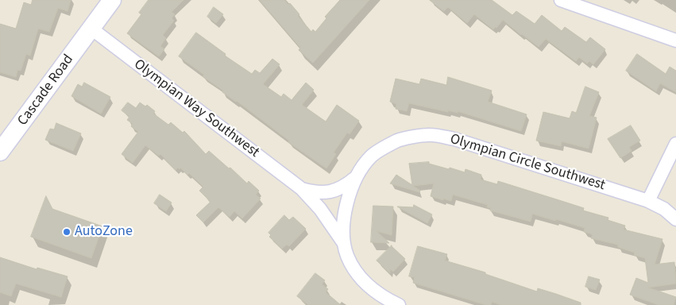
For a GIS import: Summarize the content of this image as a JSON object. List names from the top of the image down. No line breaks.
{"streets":{"main road":["Cascade Road"],"street":["Olympian Way Southwest","Olympian Circle Southwest"]},"crossings":[["Cascade Road","Olympian Way Southwest"],["Olympian Way Southwest","Olympian Circle Southwest"]],"places":["AutoZone"]}
